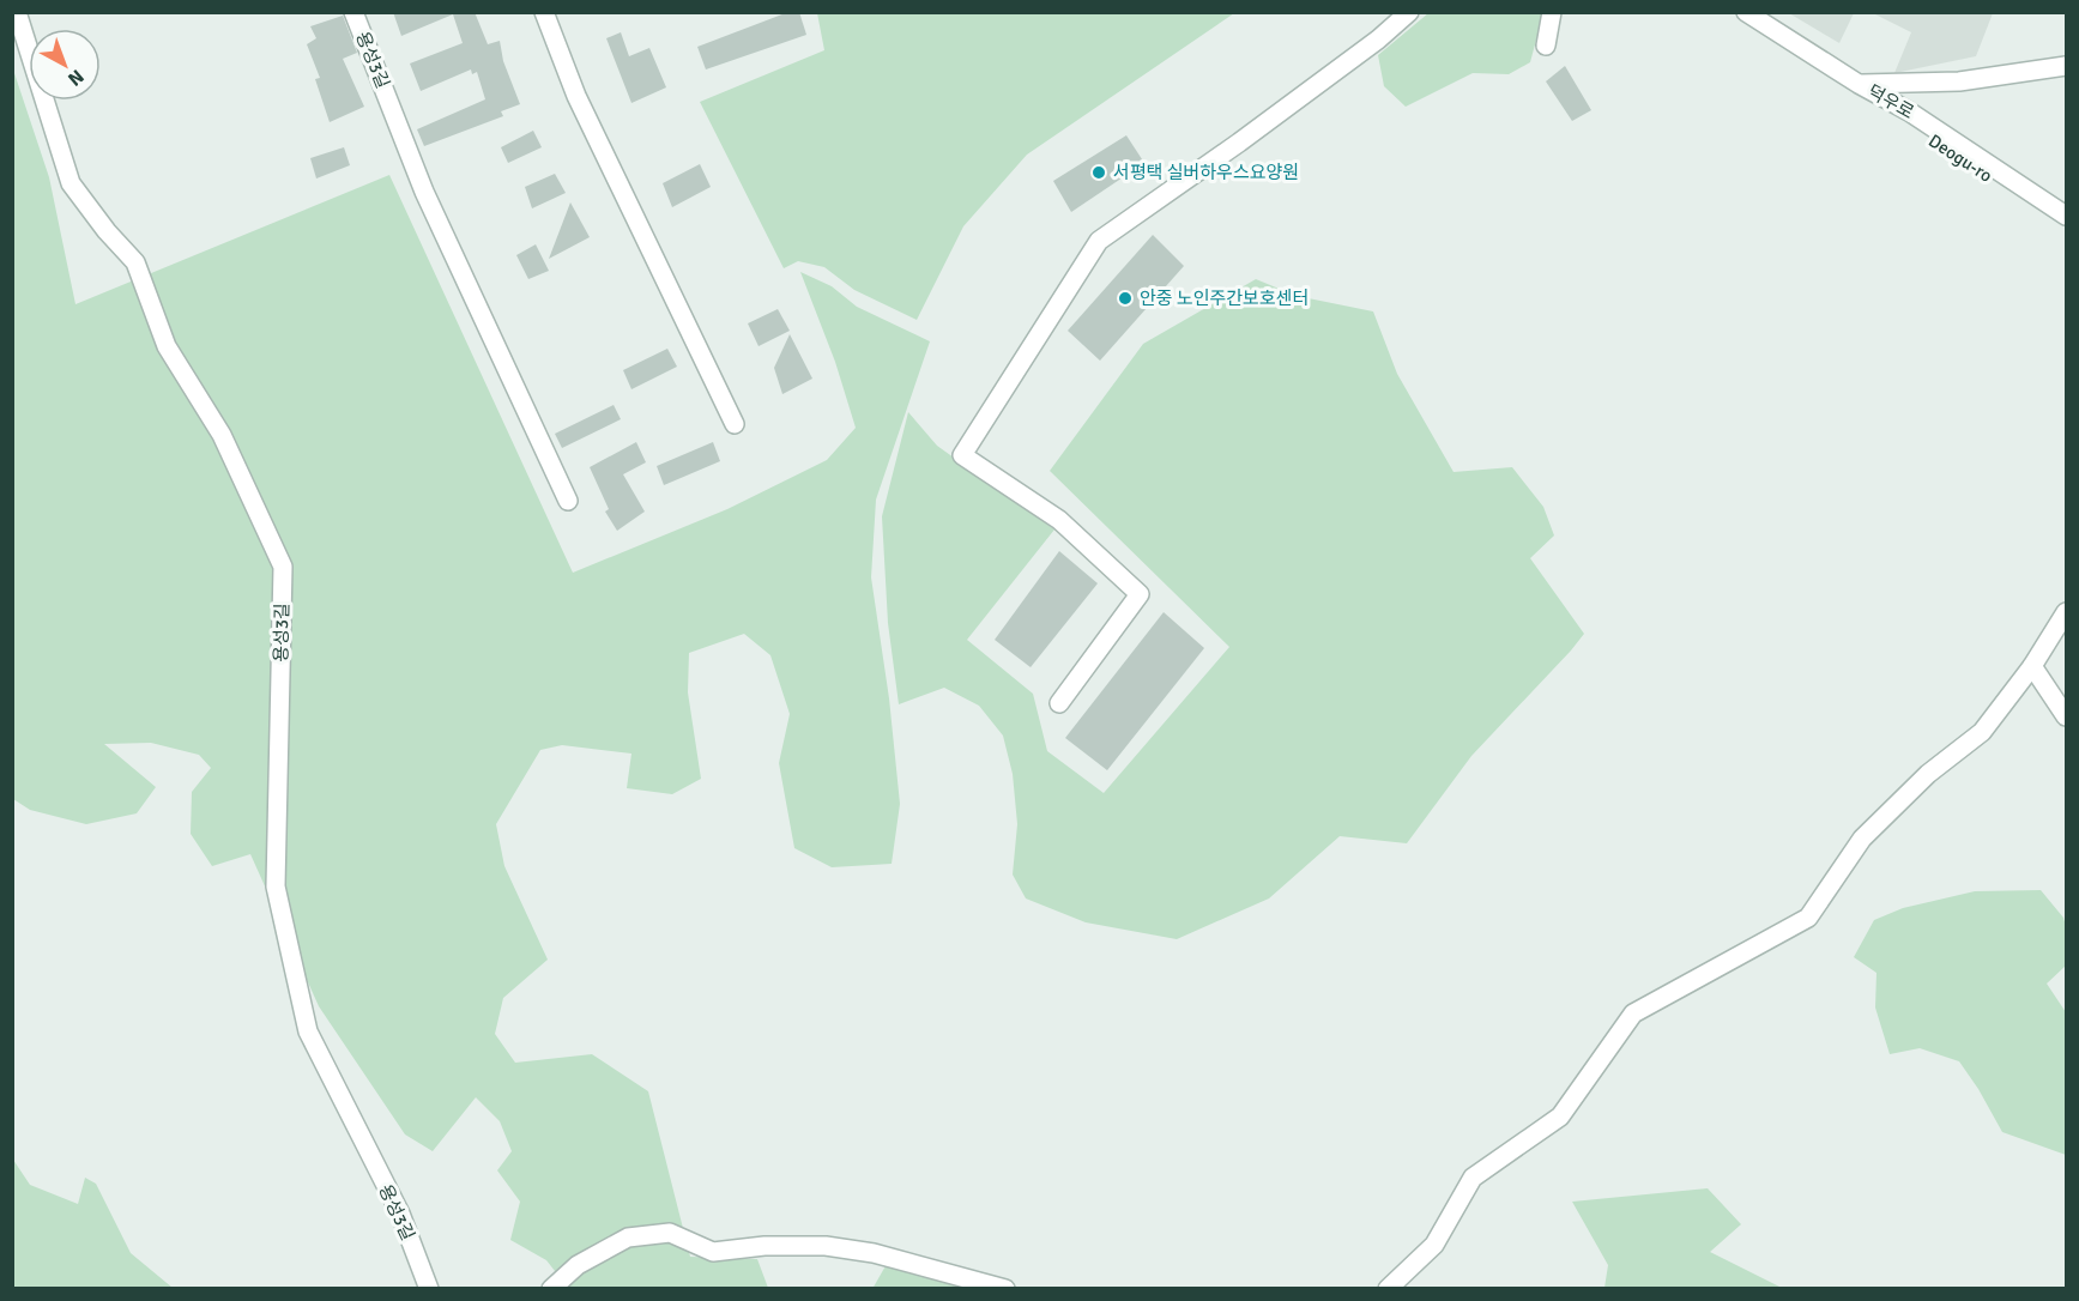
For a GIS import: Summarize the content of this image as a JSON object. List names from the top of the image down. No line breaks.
{"streets":{"street":["용성3길","덕우로","Deogu-ro"]},"crossings":[["덕우로","Deogu-ro"]],"places":["서평택 실버하우스요양원","안중 노인주간보호센터"],"north":"bottom right"}
